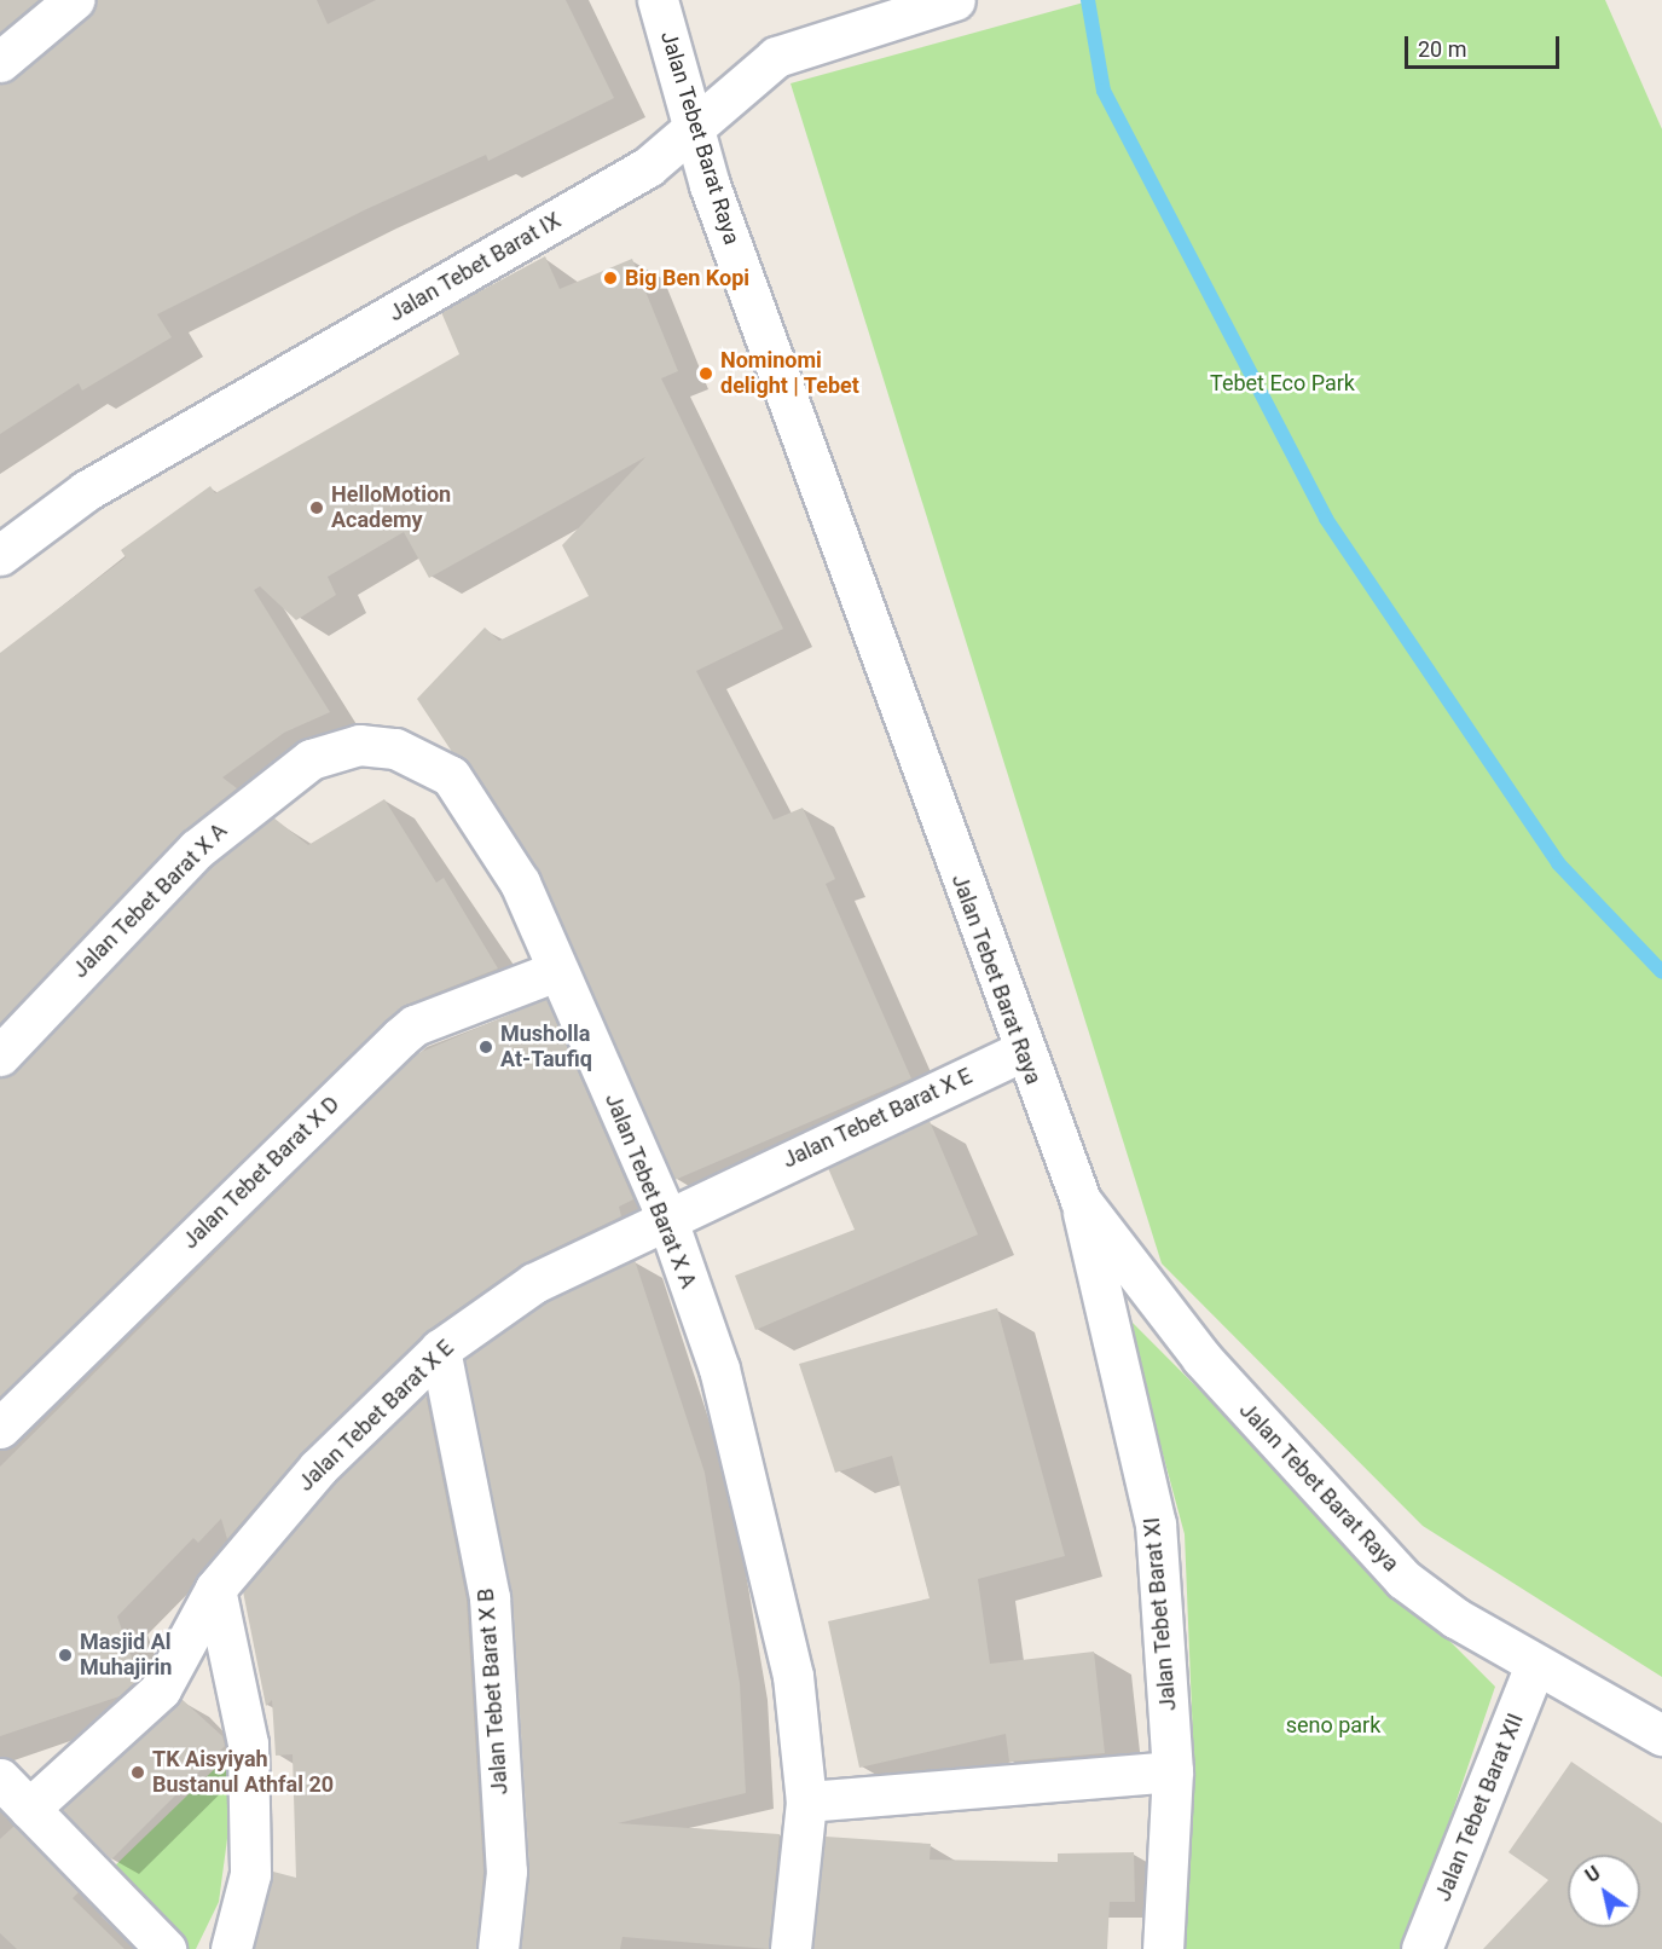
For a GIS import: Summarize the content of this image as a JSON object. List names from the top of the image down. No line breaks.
{"streets":{"street":["Jalan Tebet Barat Raya","Jalan Tebet Barat IX","Jalan Tebet Barat X A","Jalan Tebet Barat X E","Jalan Tebet Barat X D","Jalan Tebet Barat XI","Jalan Tebet Barat X B","Jalan Tebet Barat XII"]},"crossings":[["Jalan Tebet Barat Raya","Jalan Tebet Barat IX"],["Jalan Tebet Barat Raya","Jalan Tebet Barat X E"],["Jalan Tebet Barat Raya","Jalan Tebet Barat XI"],["Jalan Tebet Barat Raya","Jalan Tebet Barat XII"],["Jalan Tebet Barat X A","Jalan Tebet Barat X E"],["Jalan Tebet Barat X A","Jalan Tebet Barat X D"],["Jalan Tebet Barat X E","Jalan Tebet Barat X B"]],"parks":["Tebet Eco Park","seno park"],"places":["Big Ben Kopi","Nominomi delight | Tebet","HelloMotion Academy","Musholla At-Taufiq","Masjid Al Muhajirin","TK Aisyiyah Bustanul Athfal 20"],"scale_bar":"20 m","north":"top left"}
